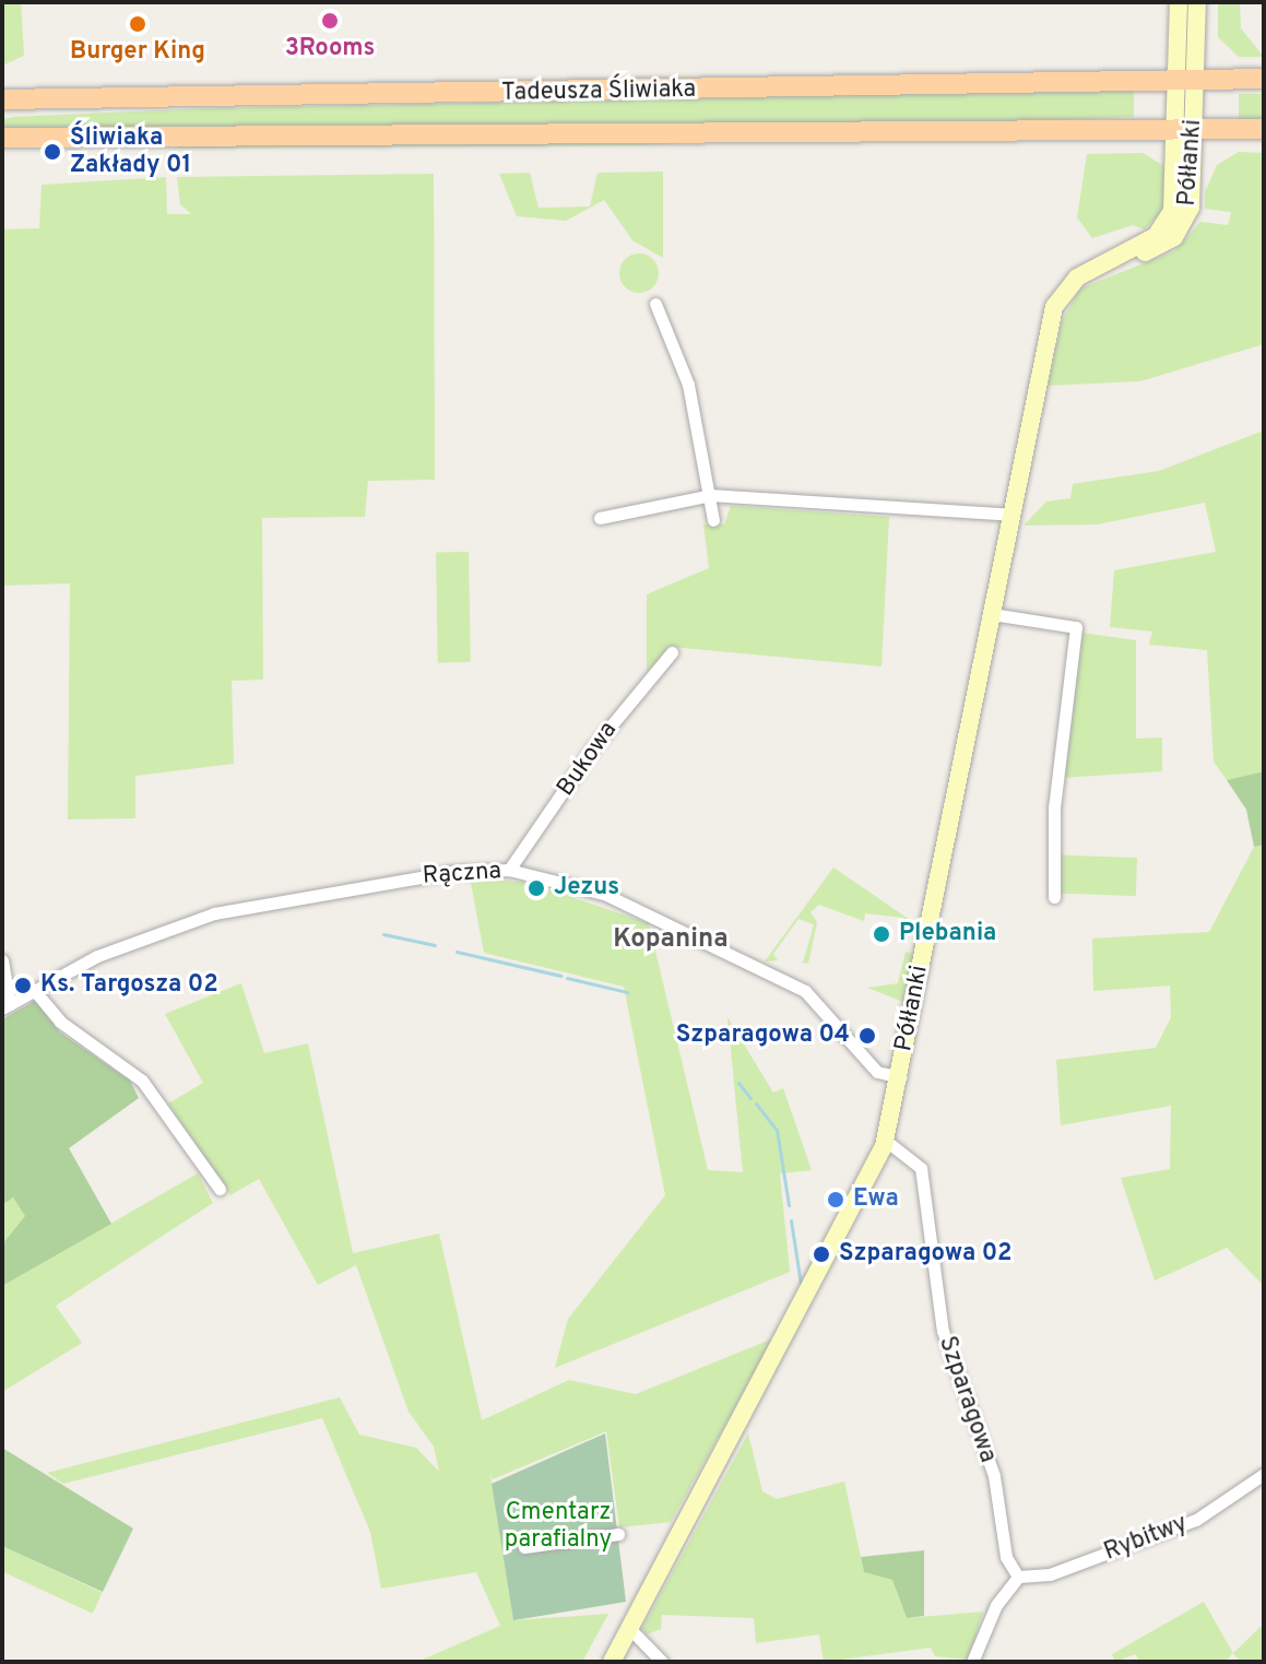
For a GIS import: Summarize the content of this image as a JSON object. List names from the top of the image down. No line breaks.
{"streets":{"main road":["Tadeusza Śliwiaka"],"street":["Półłanki","Bukowa","Rączna","Szparagowa","Rybitwy"]},"crossings":[["Tadeusza Śliwiaka","Półłanki"],["Półłanki","Rączna"],["Półłanki","Szparagowa"],["Bukowa","Rączna"],["Szparagowa","Rybitwy"]],"districts":["Kopanina"],"parks":["Cmentarz parafialny"],"places":["3Rooms","Burger King","Śliwiaka Zakłady 01","Jezus","Plebania","Ks. Targosza 02","Szparagowa 04","Ewa","Szparagowa 02"]}
